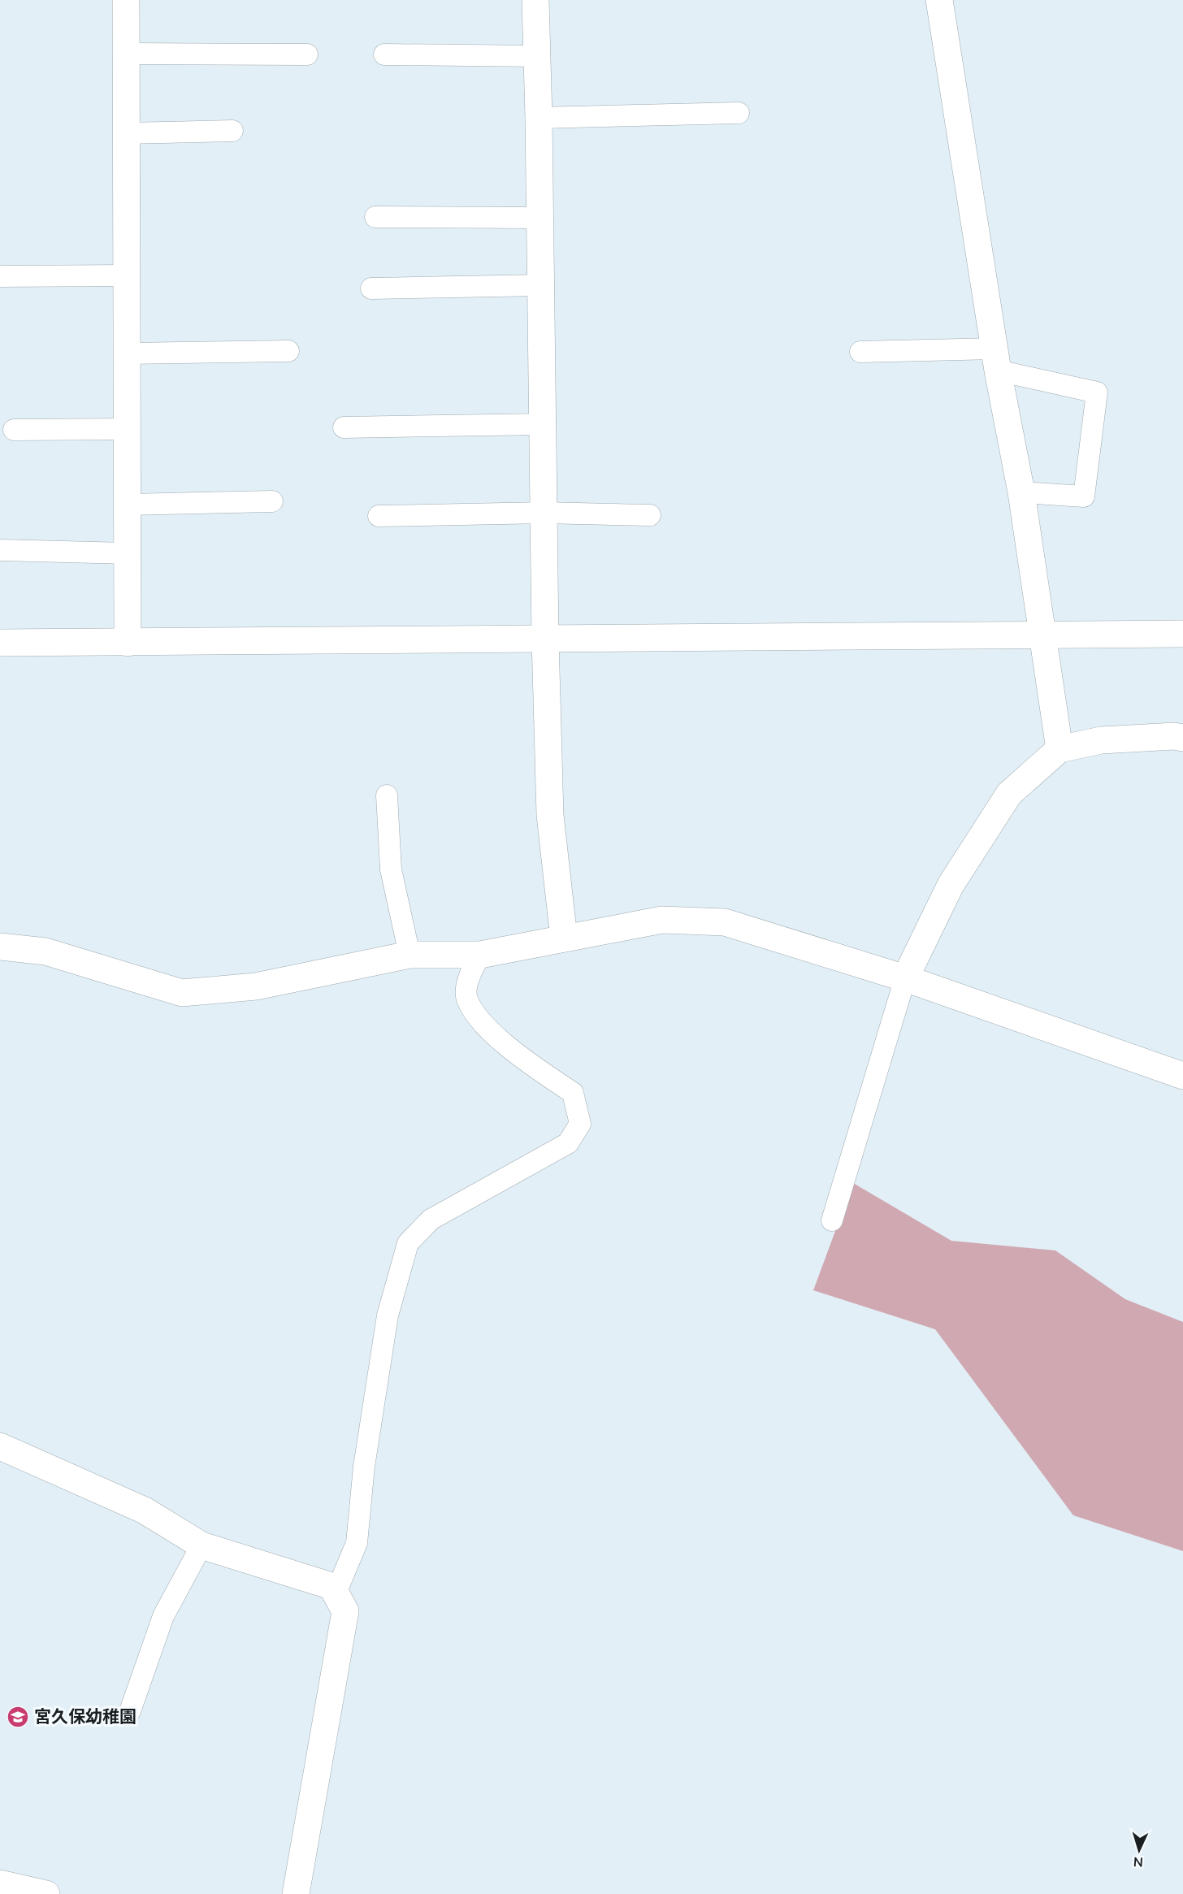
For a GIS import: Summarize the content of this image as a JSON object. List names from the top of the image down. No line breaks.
{"places":{"school or university":["宮久保幼稚園"]},"north":"bottom"}
